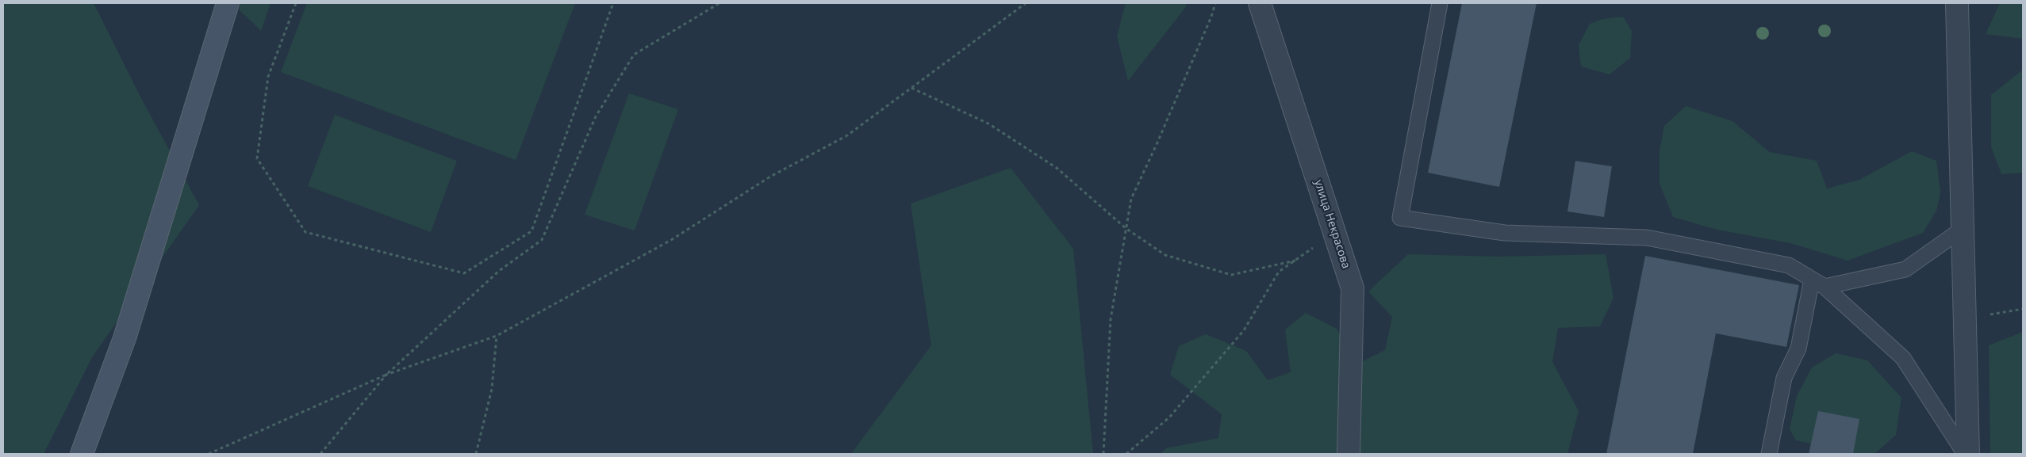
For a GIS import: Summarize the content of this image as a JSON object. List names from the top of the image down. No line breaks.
{"streets":{"street":["улица Некрасова"]}}
